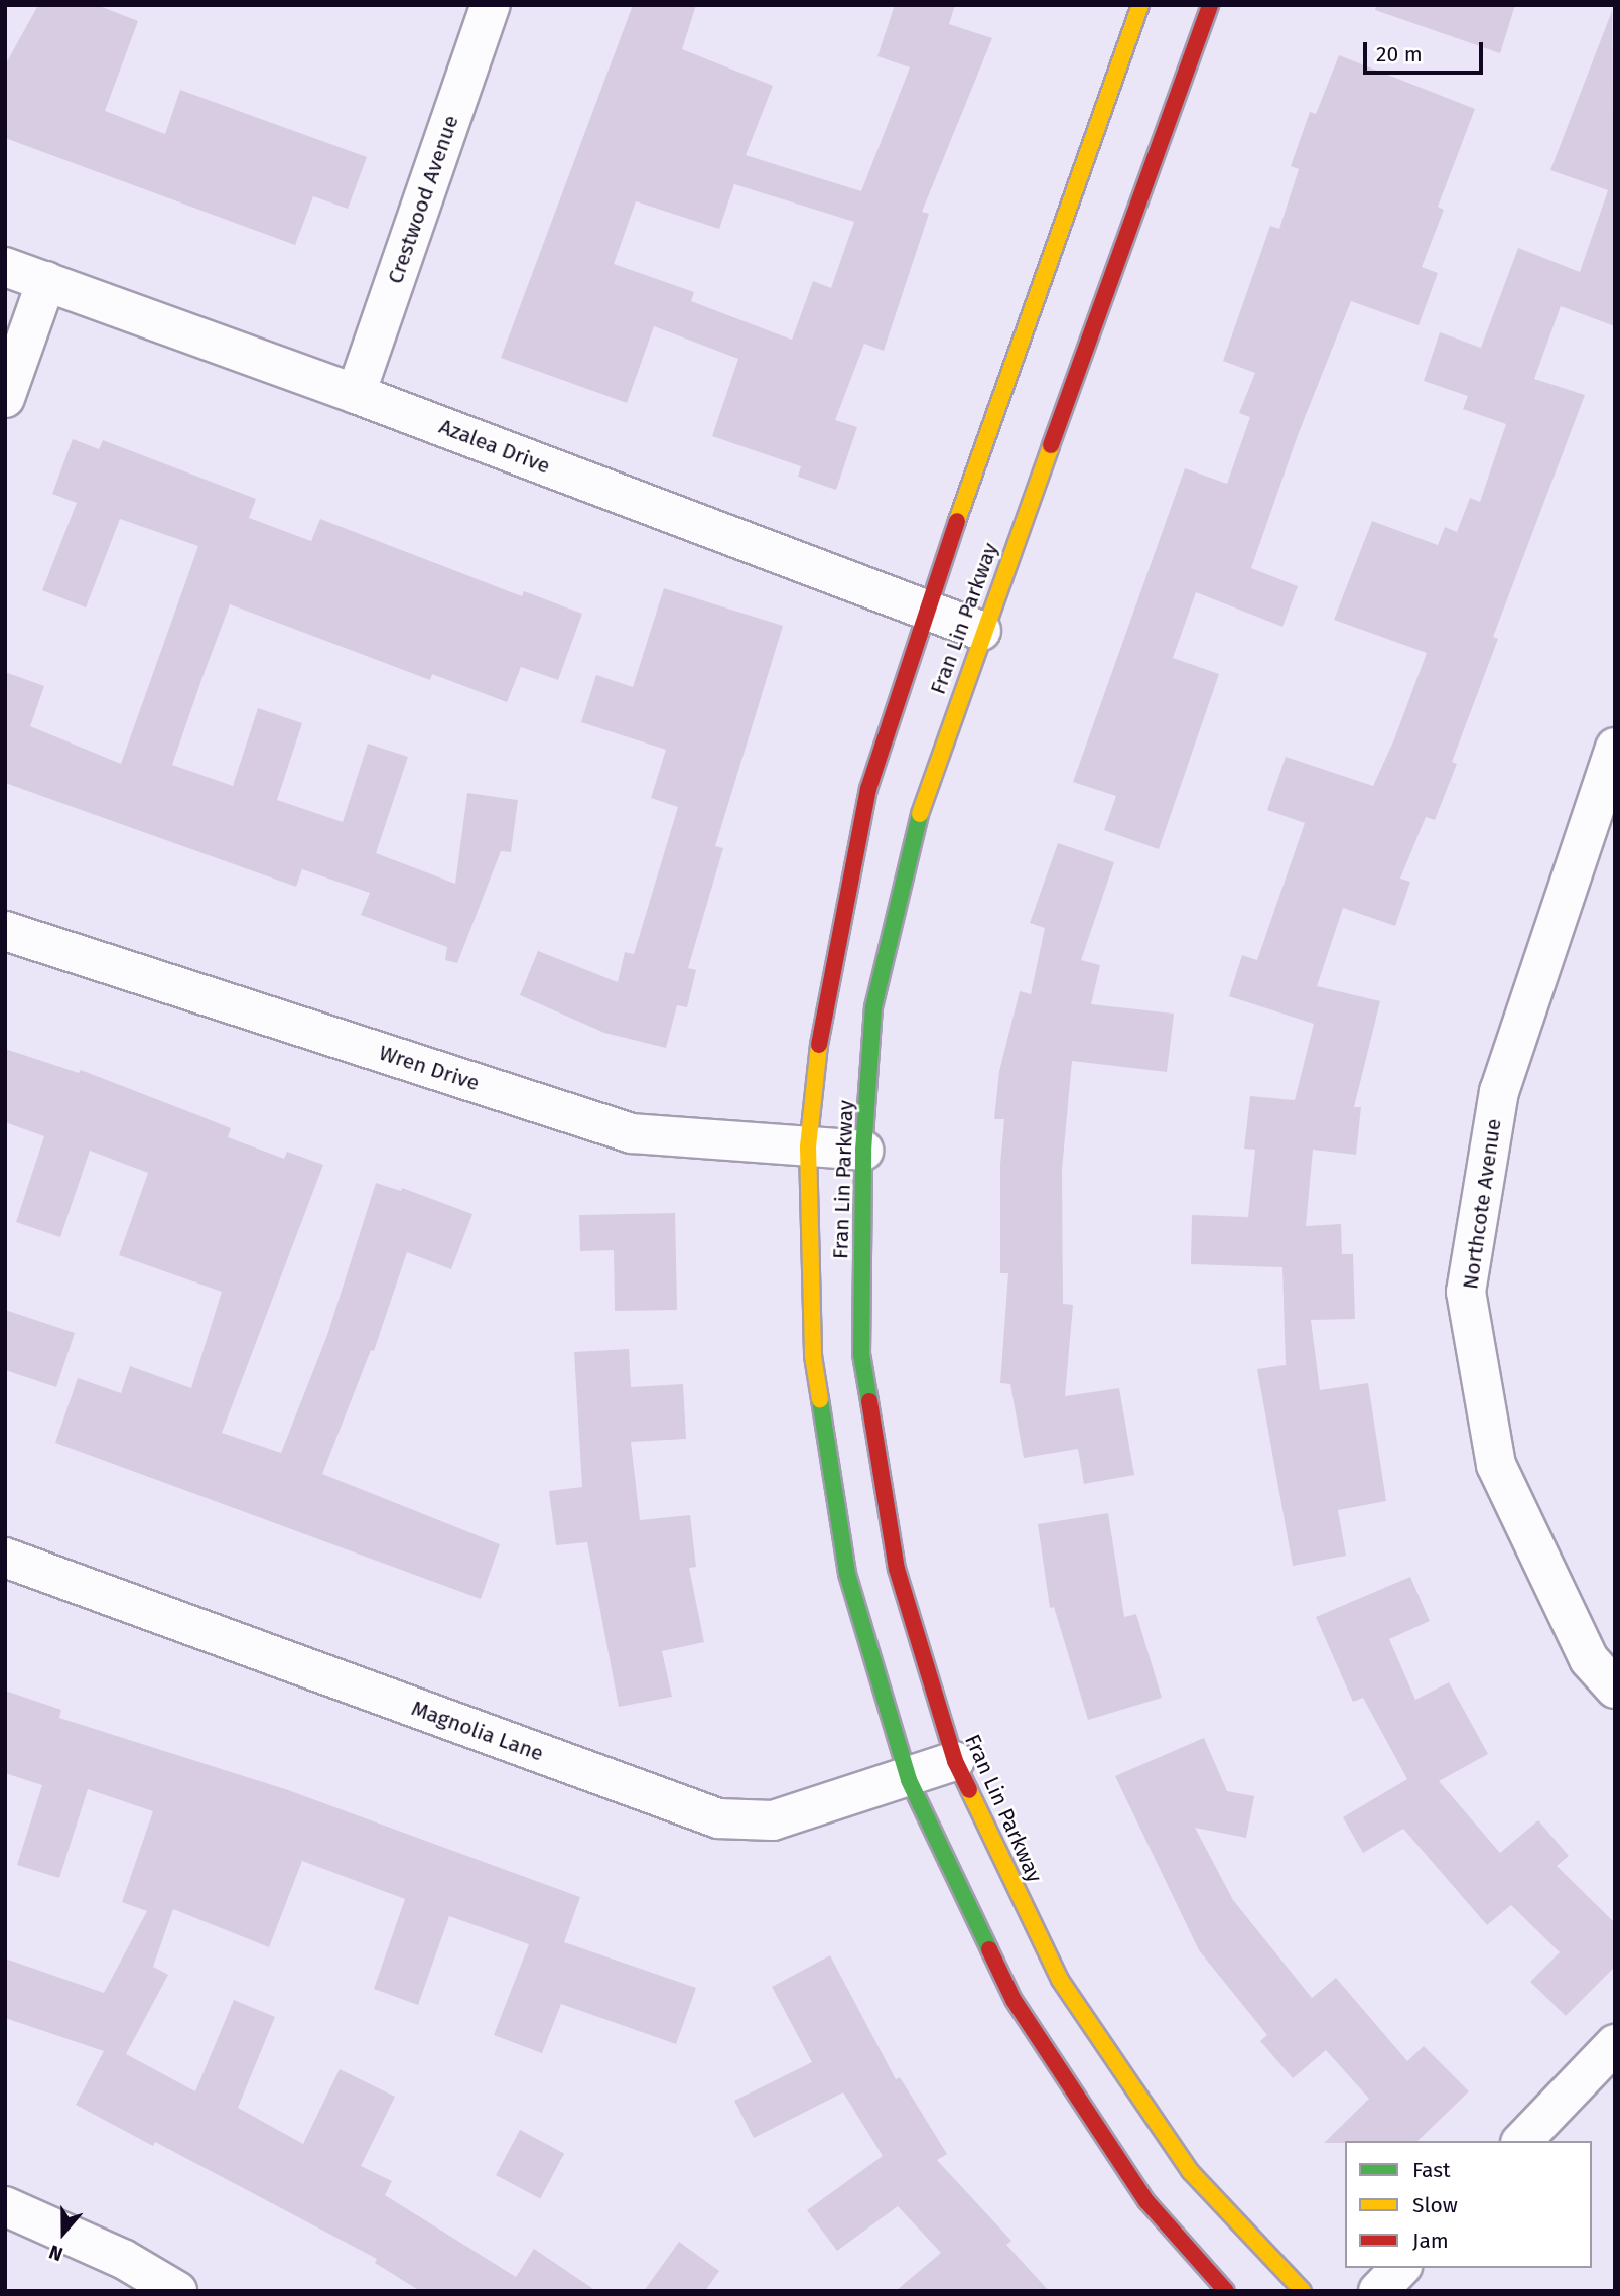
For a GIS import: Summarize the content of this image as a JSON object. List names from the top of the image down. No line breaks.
{"streets":{"street":["Crestwood Avenue","Azalea Drive","Fran Lin Parkway","Wren Drive","Northcote Avenue","Magnolia Lane"]},"crossings":[["Crestwood Avenue","Azalea Drive"],["Azalea Drive","Fran Lin Parkway"],["Fran Lin Parkway","Wren Drive"],["Fran Lin Parkway","Magnolia Lane"]],"legend":["Fast","Slow","Jam"],"scale_bar":"20 m","north":"bottom"}
